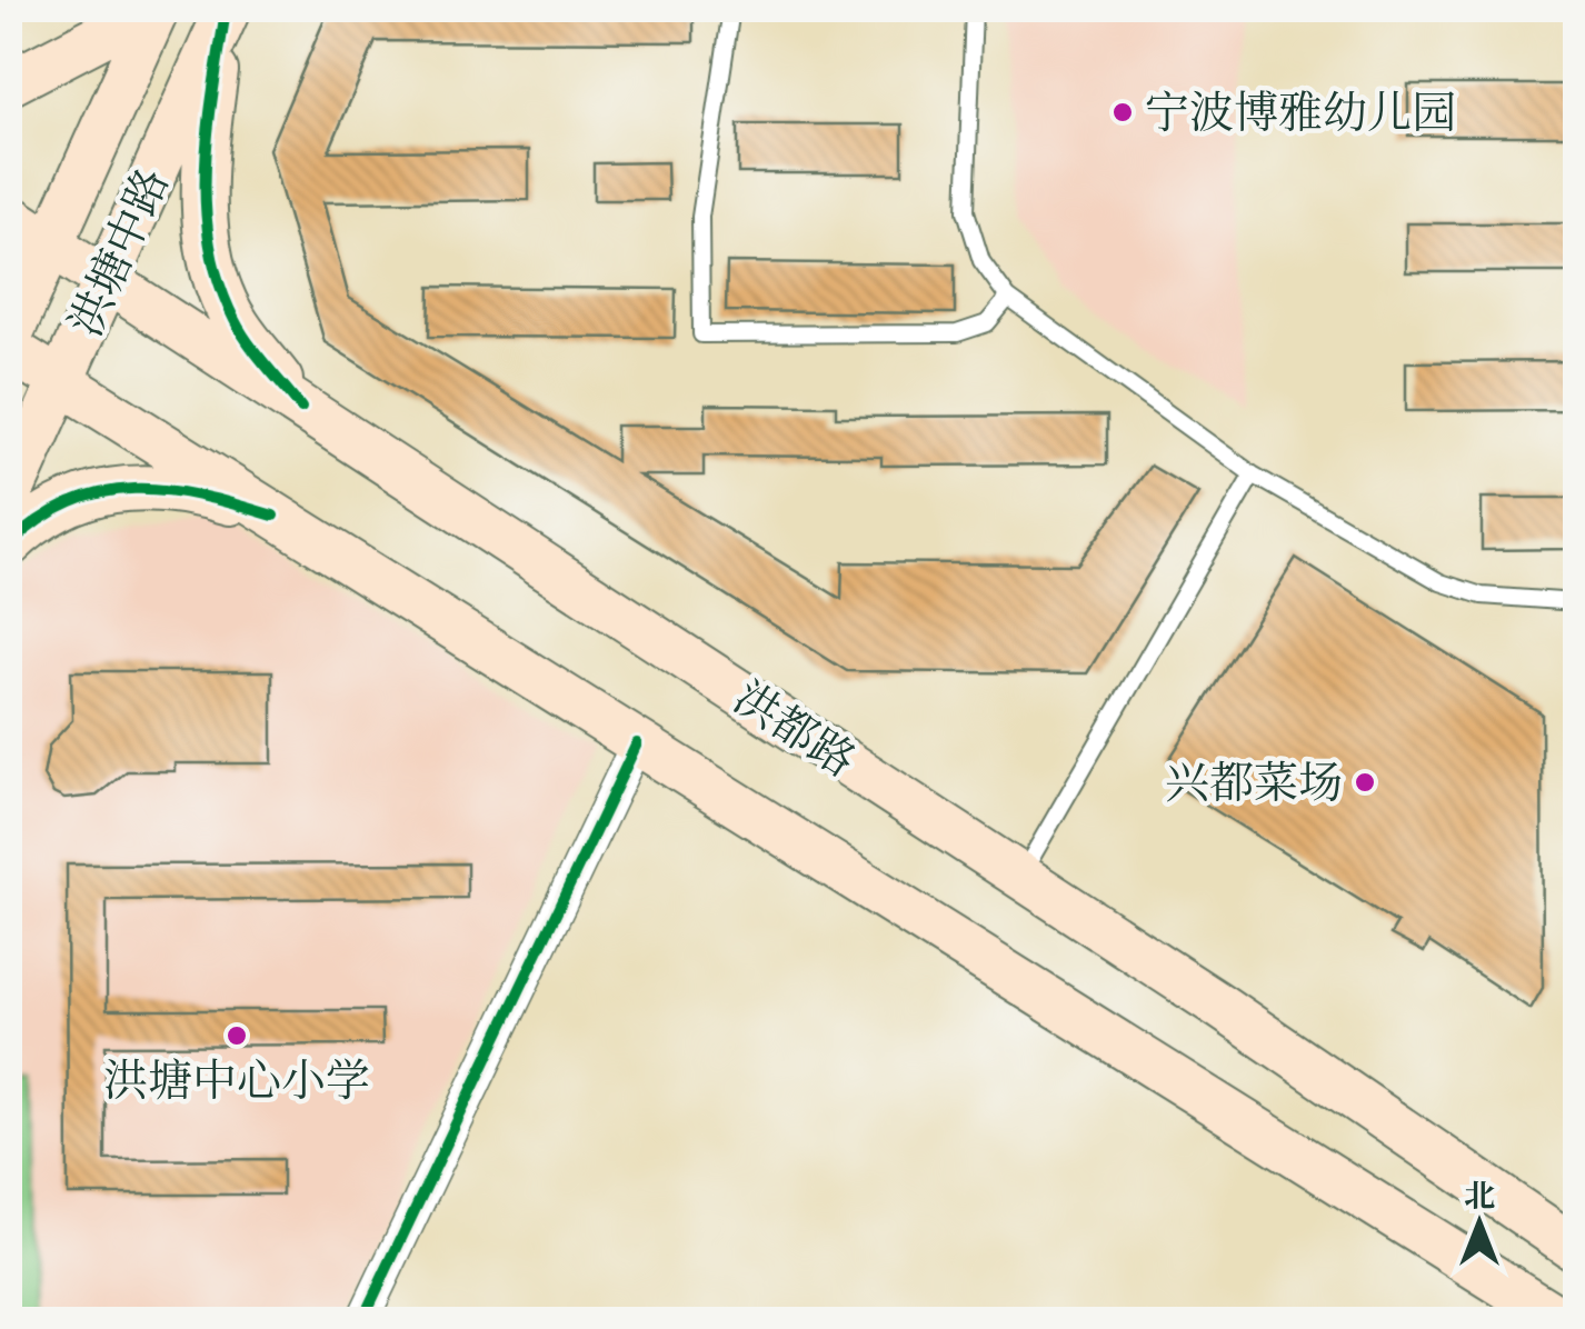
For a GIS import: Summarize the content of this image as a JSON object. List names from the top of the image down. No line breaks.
{"streets":{"main road":["洪塘中路","洪都路"]},"crossings":[["洪塘中路","洪都路"]],"places":["宁波博雅幼儿园","兴都菜场","洪塘中心小学"],"north":"top"}
